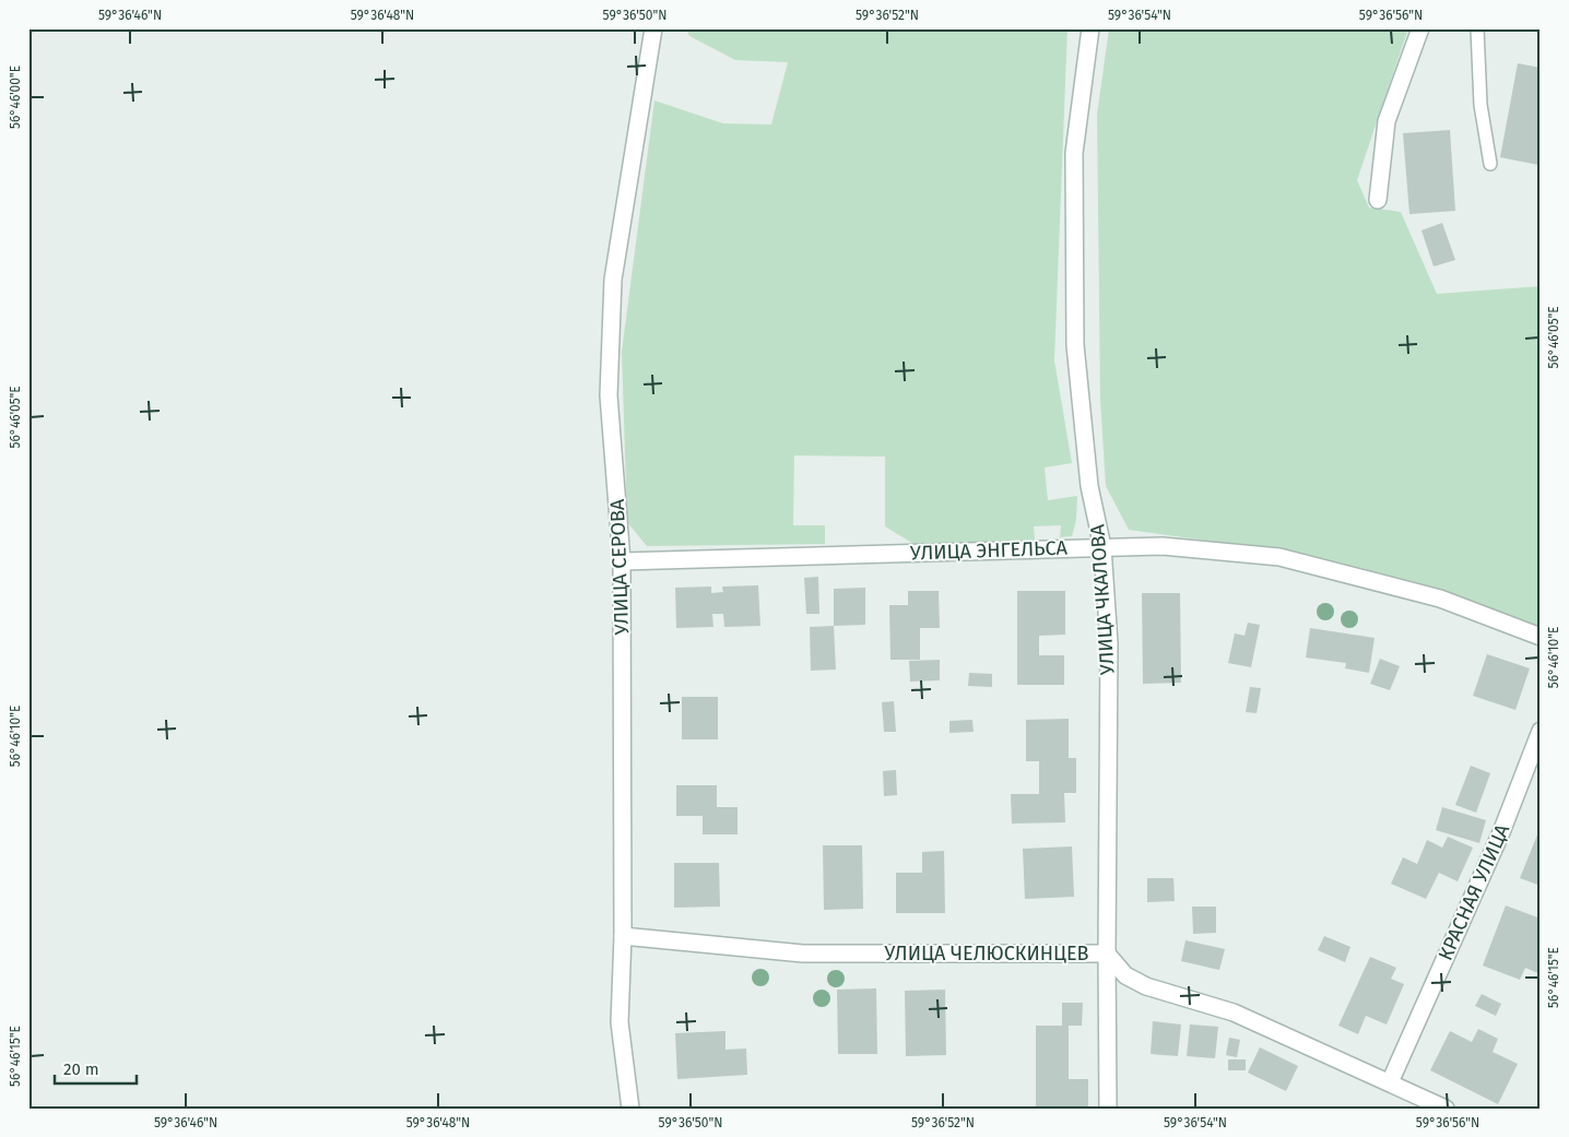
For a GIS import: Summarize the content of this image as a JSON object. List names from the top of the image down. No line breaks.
{"streets":{"street":["УЛИЦА ЭНГЕЛЬСА","УЛИЦА СЕРОВА","УЛИЦА ЧКАЛОВА","КРАСНАЯ УЛИЦА","УЛИЦА ЧЕЛЮСКИНЦЕВ"]},"crossings":[["УЛИЦА ЭНГЕЛЬСА","УЛИЦА СЕРОВА"],["УЛИЦА ЭНГЕЛЬСА","УЛИЦА ЧКАЛОВА"],["УЛИЦА СЕРОВА","УЛИЦА ЧЕЛЮСКИНЦЕВ"],["УЛИЦА ЧКАЛОВА","УЛИЦА ЧЕЛЮСКИНЦЕВ"],["КРАСНАЯ УЛИЦА","УЛИЦА ЧЕЛЮСКИНЦЕВ"]],"scale_bar":"20 m","coordinates":["59°36'46\"N","59°36'48\"N","59°36'50\"N","59°36'52\"N","59°36'54\"N","59°36'56\"N","56°46'00\"E","56°46'05\"E","56°46'10\"E","56°46'15\"E"]}
